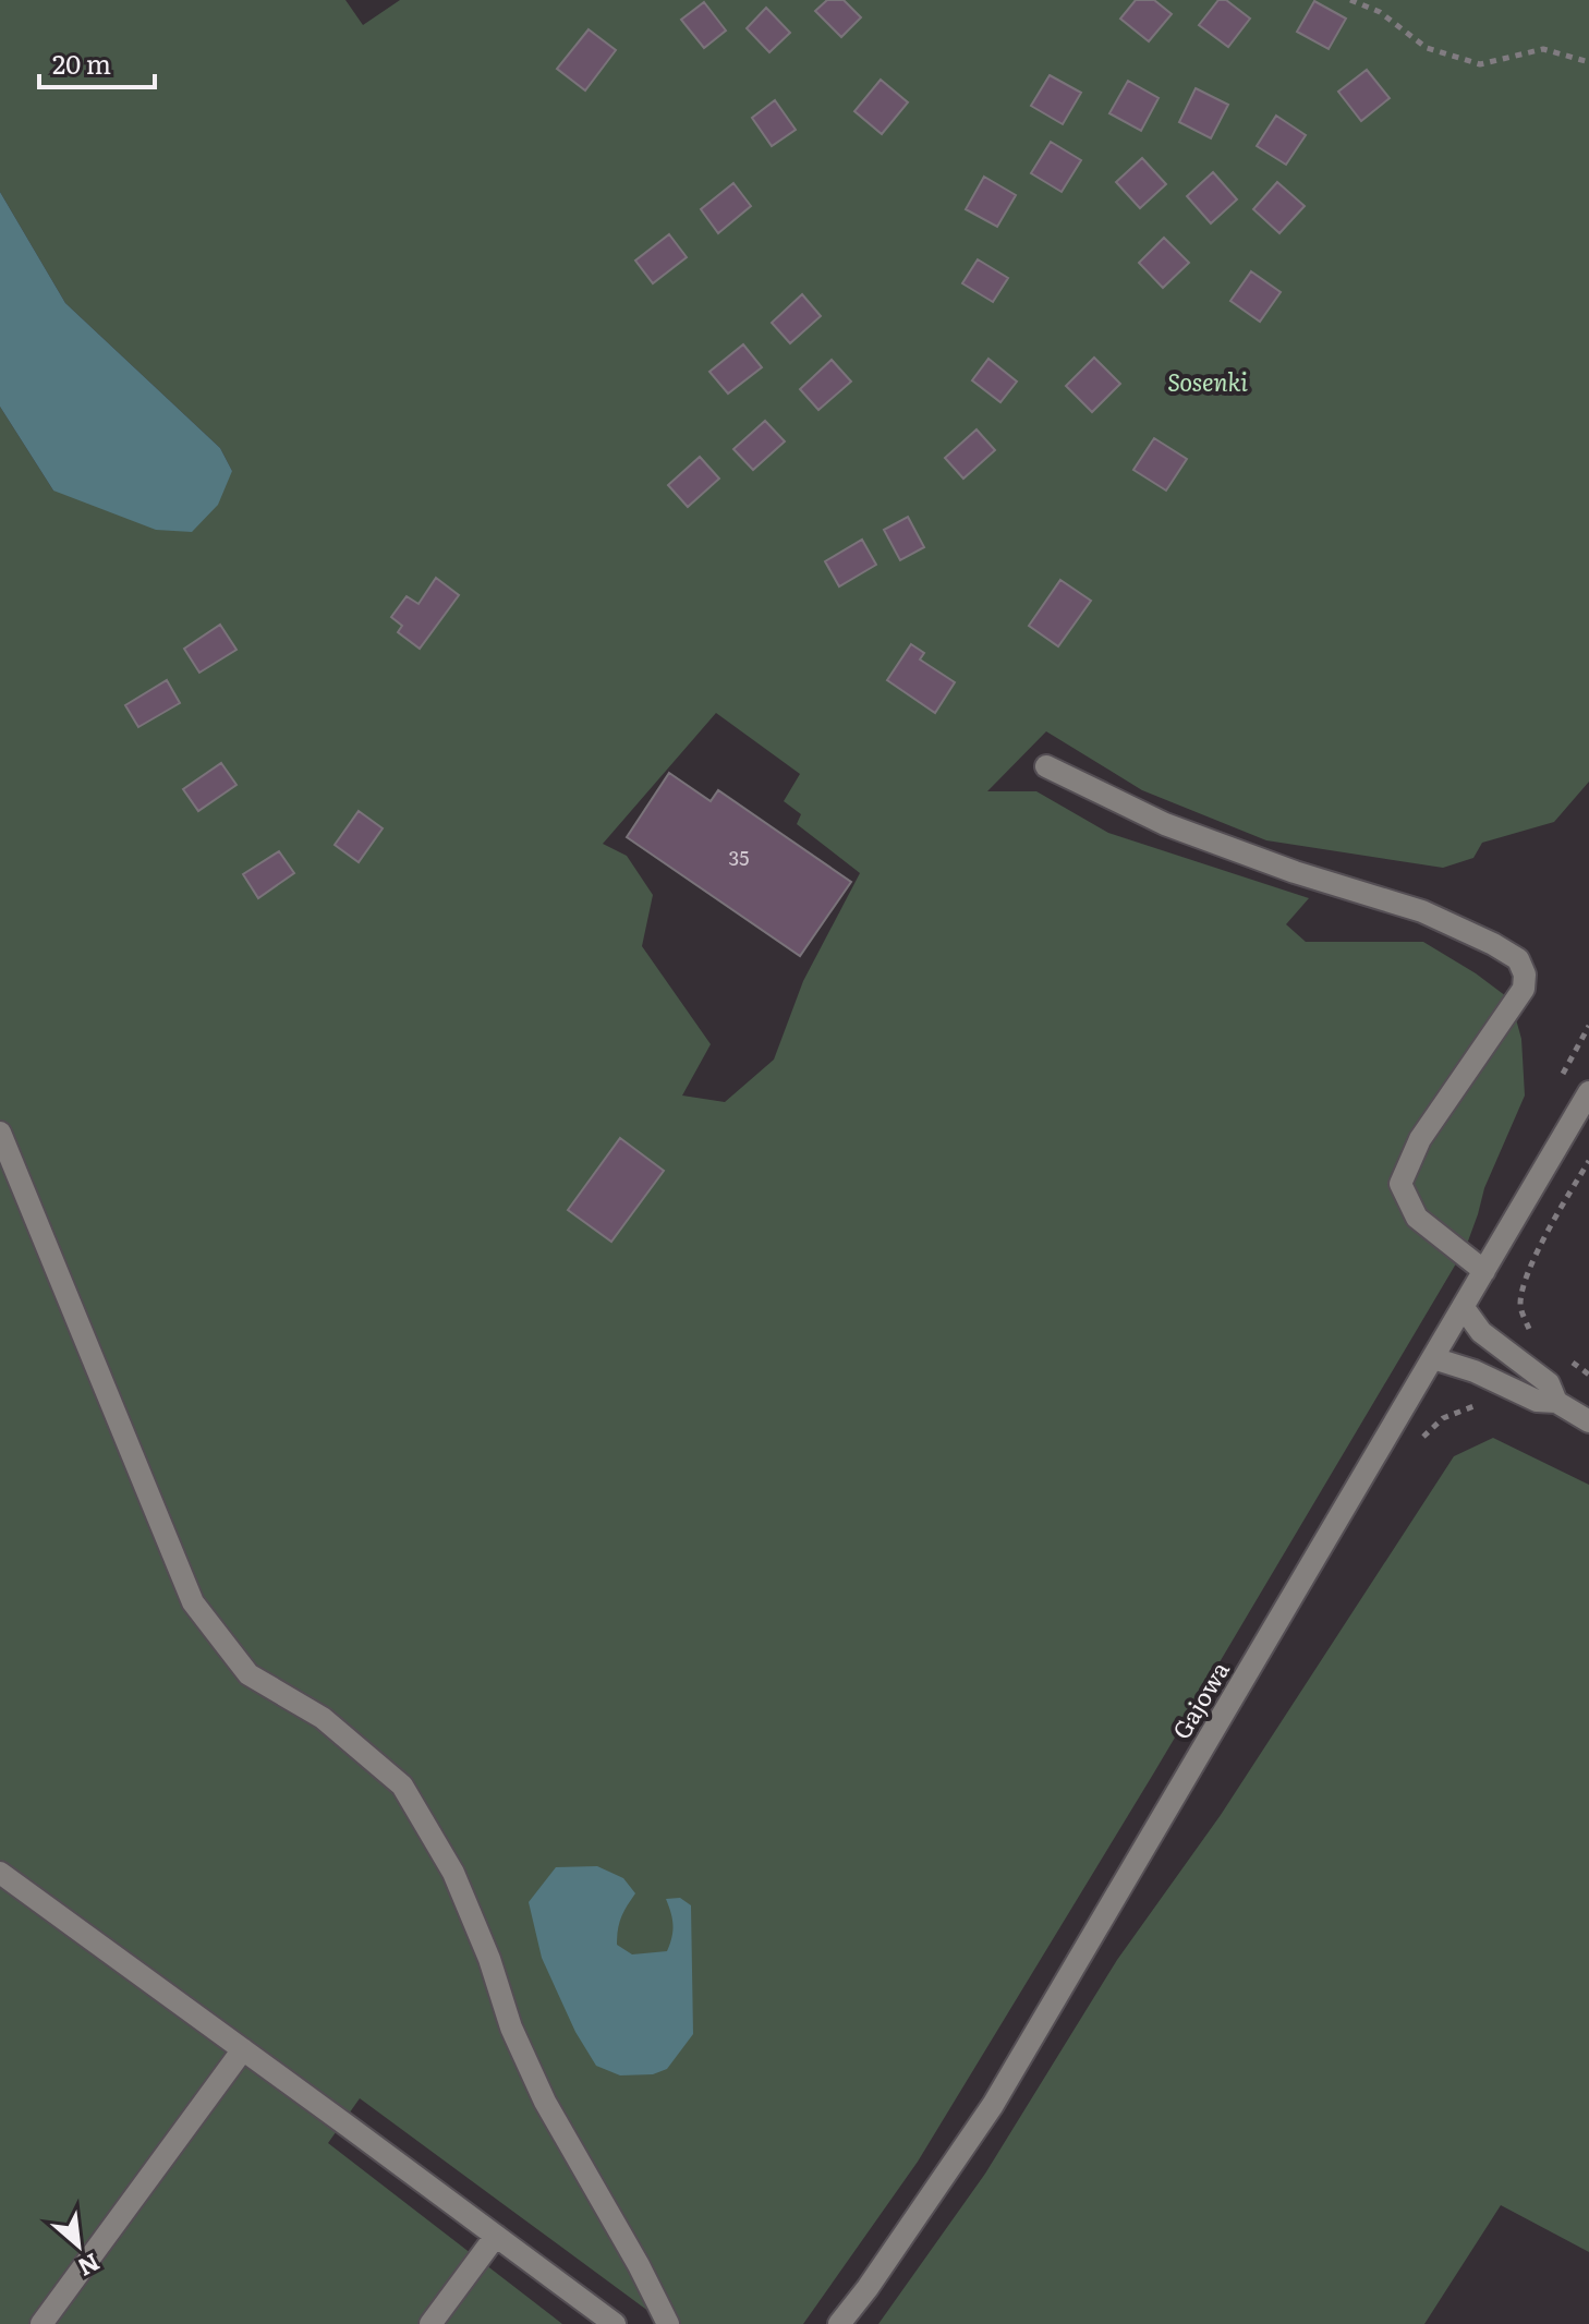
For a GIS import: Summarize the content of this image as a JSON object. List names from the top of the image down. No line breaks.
{"streets":{"street":["Gajowa"]},"parks":["Sosenki"],"house_numbers":["35"],"scale_bar":"20 m","north":"bottom right"}
